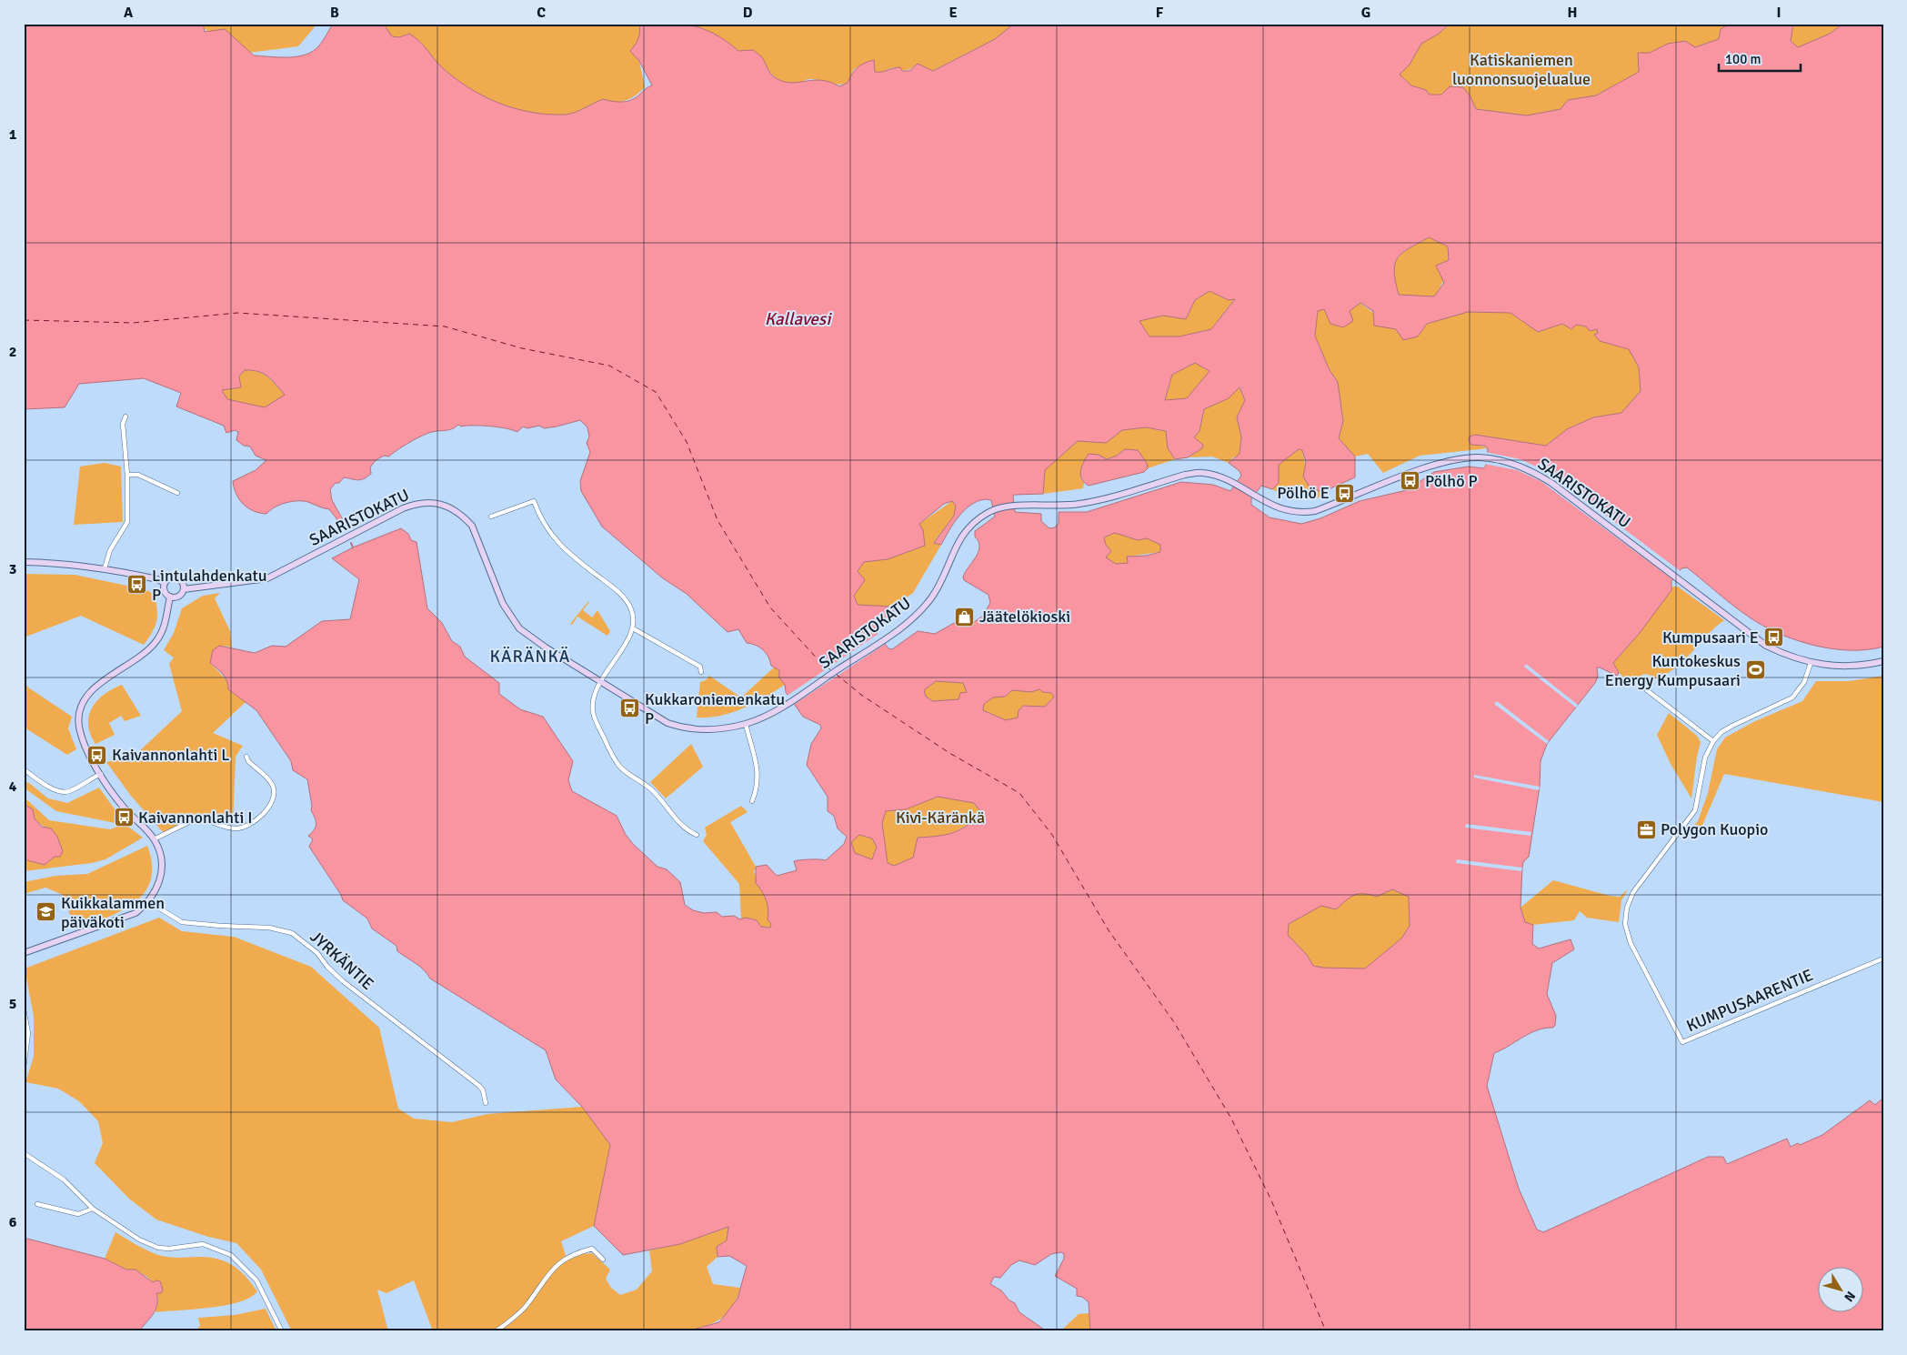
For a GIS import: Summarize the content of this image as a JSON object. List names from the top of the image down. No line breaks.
{"streets":{"main road":["SAARISTOKATU"],"street":["JYRKÄNTIE","KUMPUSAARENTIE"]},"crossings":[["SAARISTOKATU","KUMPUSAARENTIE"]],"districts":["KÄRÄNKÄ"],"water":["Kallavesi"],"parks":["Katiskaniemen luonnonsuojelualue","Kivi-Käränkä"],"places":{"bus stop":["Pölhö P","Pölhö E","Lintulahdenkatu P","Kumpusaari E","Kukkaroniemenkatu P","Kaivannonlahti L","Kaivannonlahti I"],"shop":["Jäätelökioski"],"sports":["Kuntokeskus Energy Kumpusaari"],"office":["Polygon Kuopio"],"school or university":["Kuikkalammen päiväkoti"]},"scale_bar":"100 m","north":"bottom right","grid":{"columns":["A","B","C","D","E","F","G","H","I"],"rows":["1","2","3","4","5","6"]}}
